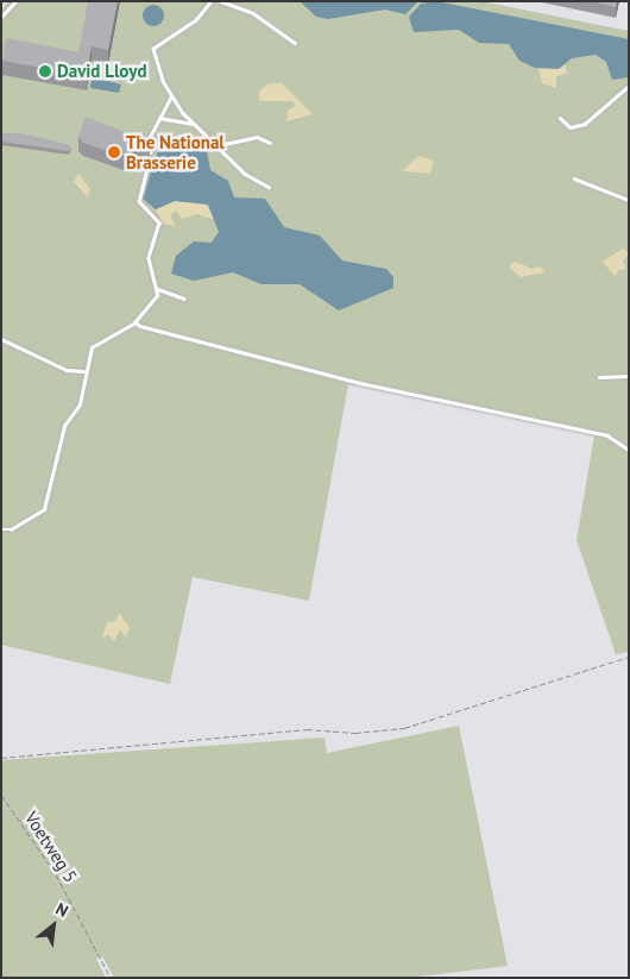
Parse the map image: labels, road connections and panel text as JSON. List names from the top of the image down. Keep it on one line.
{"streets":{"path":["Voetweg 5"]},"places":["David Lloyd","The National Brasserie"],"north":"top right"}
